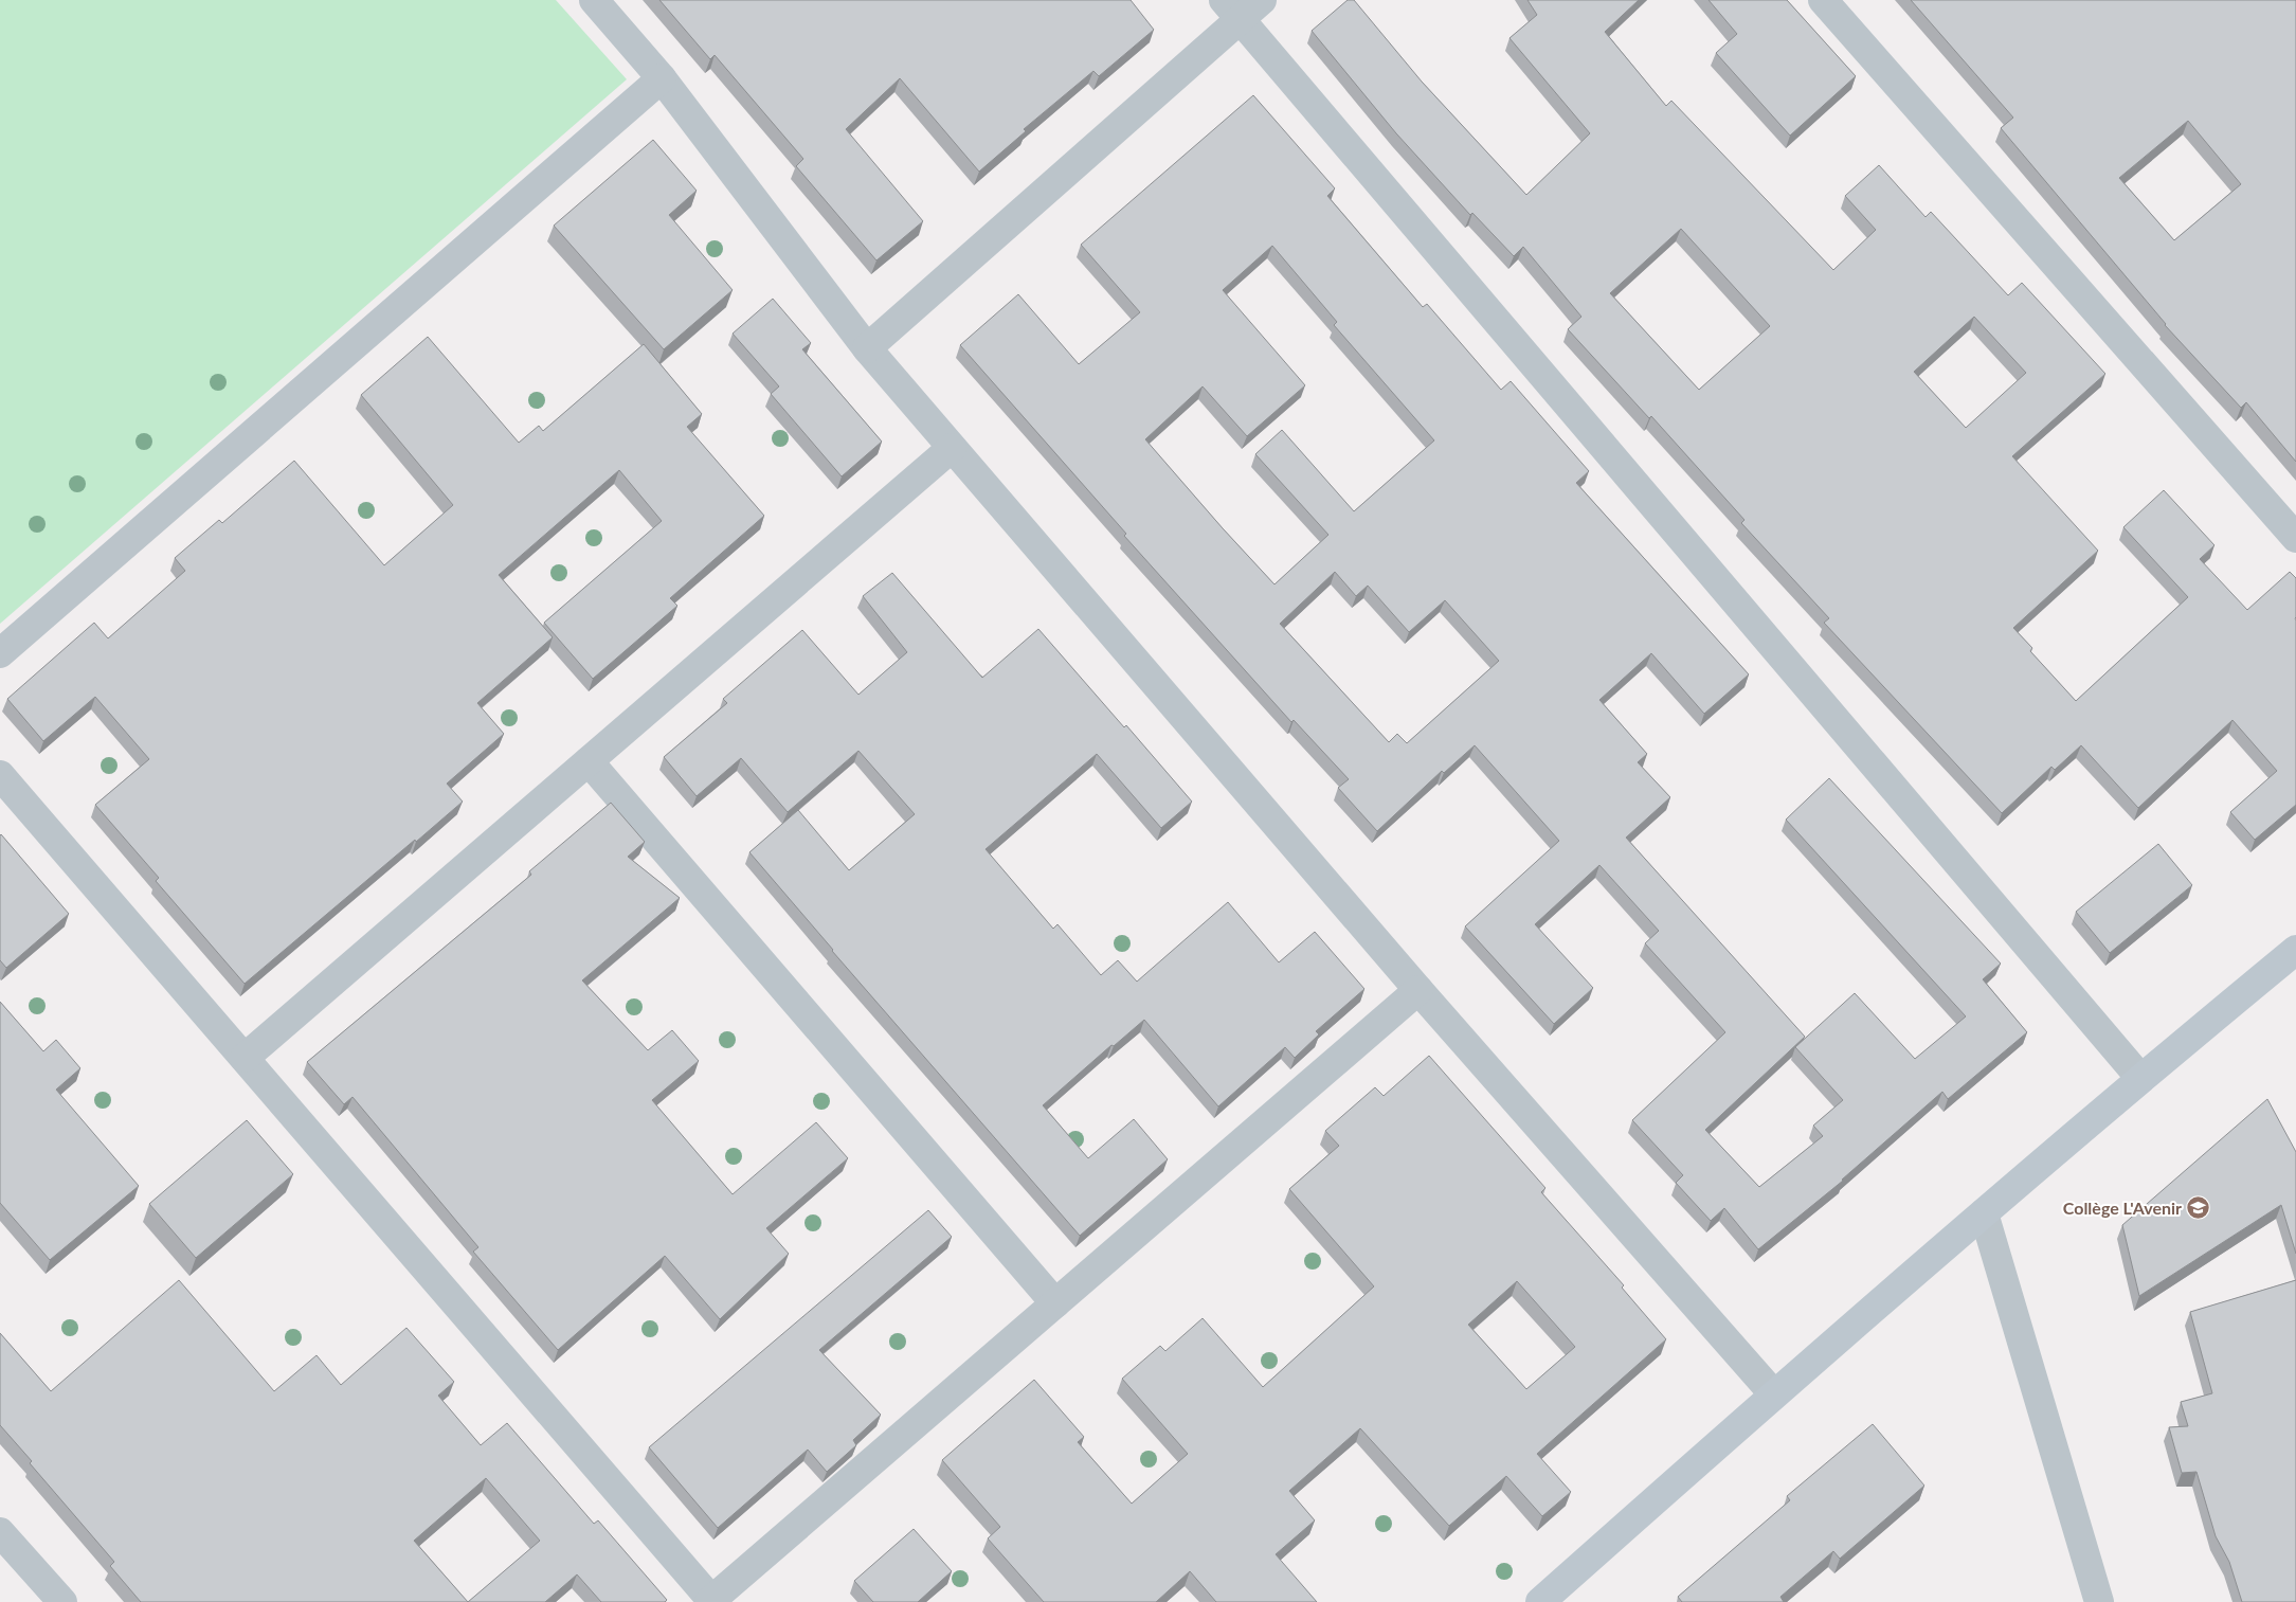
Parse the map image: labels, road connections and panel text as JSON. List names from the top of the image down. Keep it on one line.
{"places":{"school or university":["Collège L'Avenir"]}}
